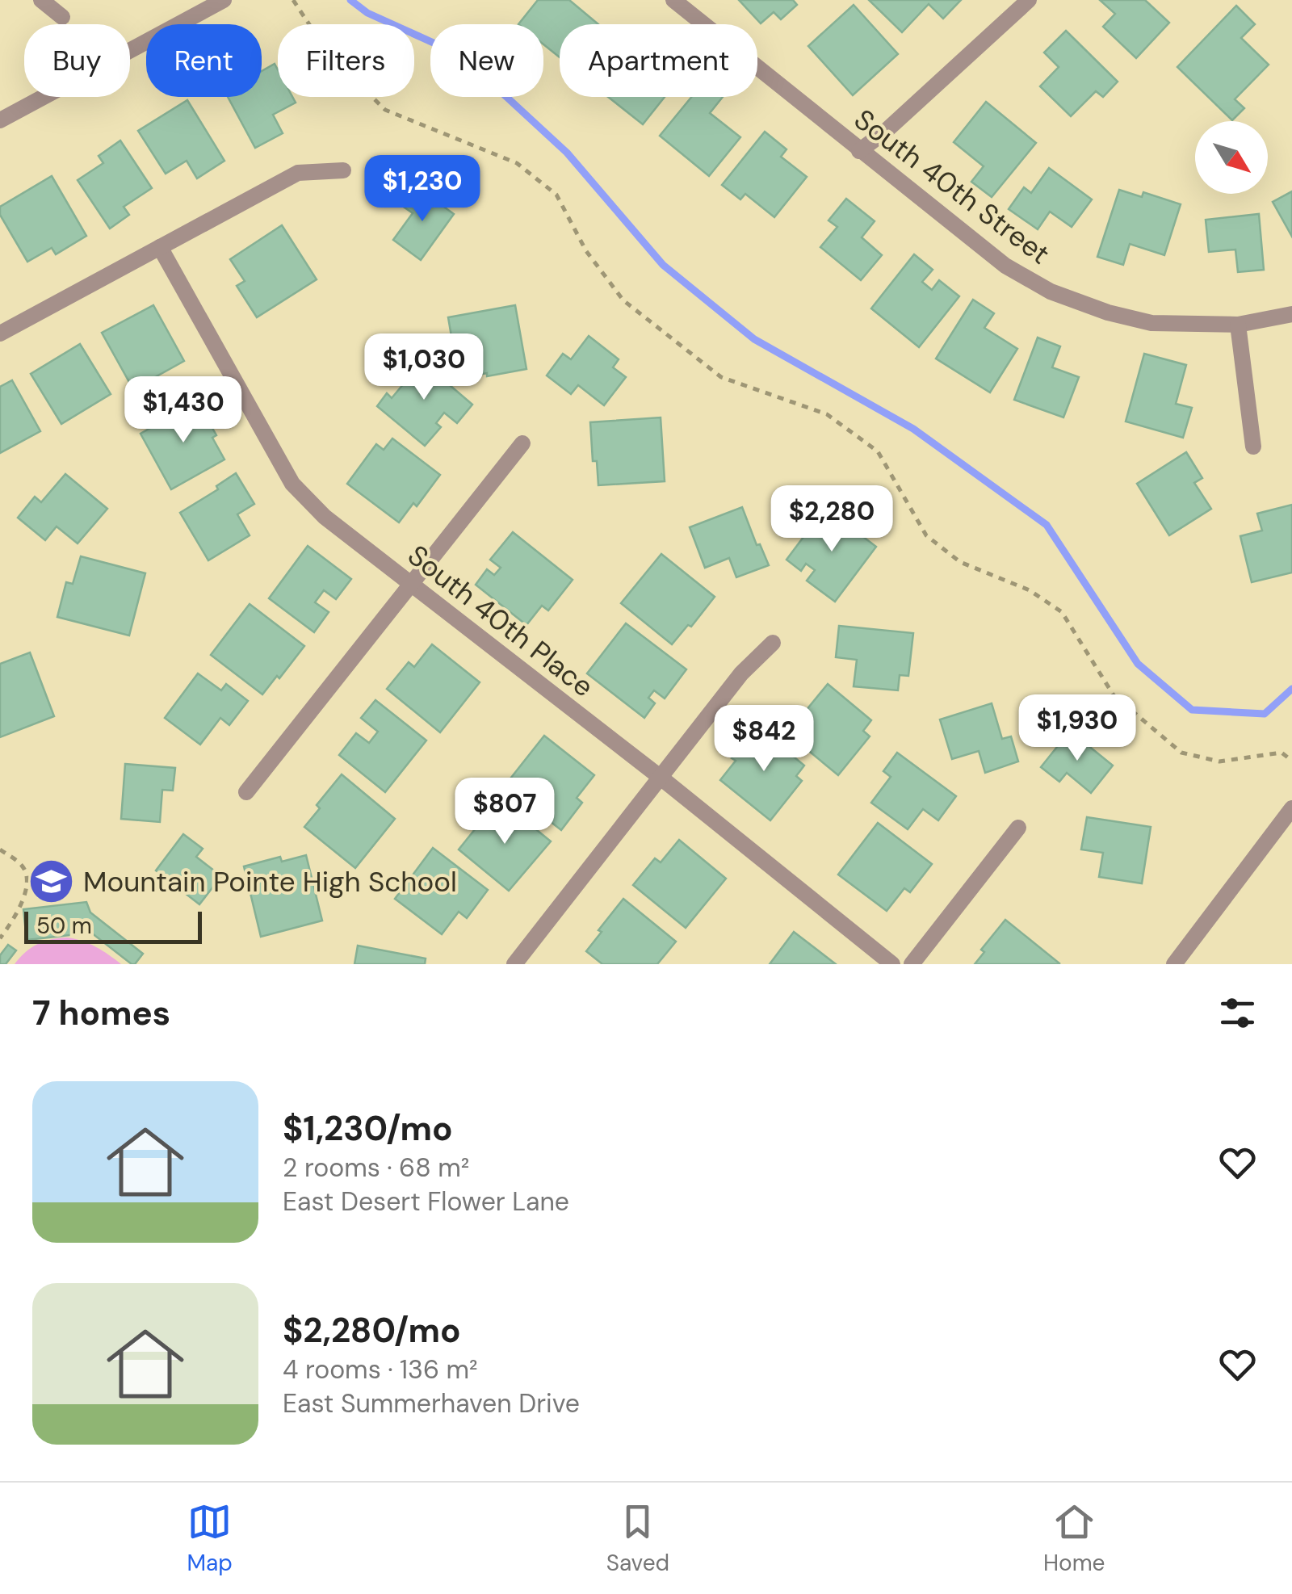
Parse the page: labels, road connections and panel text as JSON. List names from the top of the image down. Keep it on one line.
{"streets":{"street":["South 40th Street","South 40th Place"]},"places":{"school or university":["Mountain Pointe High School"]},"scale_bar":"50 m","north":"bottom right","page":{"chip":["Buy","Rent","Filters","New","Apartment"],"price":["$1,230","$1,030","$1,430","$2,280","$1,930","$842","$807"],"scale":"50 m","heading":"7 homes","list":[{"name":"$1,230/mo","note":"2 rooms · 68 m² · East Desert Flower Lane"},{"name":"$2,280/mo","note":"4 rooms · 136 m² · East Summerhaven Drive"}],"tabs":["Map","Saved","Home"]}}
